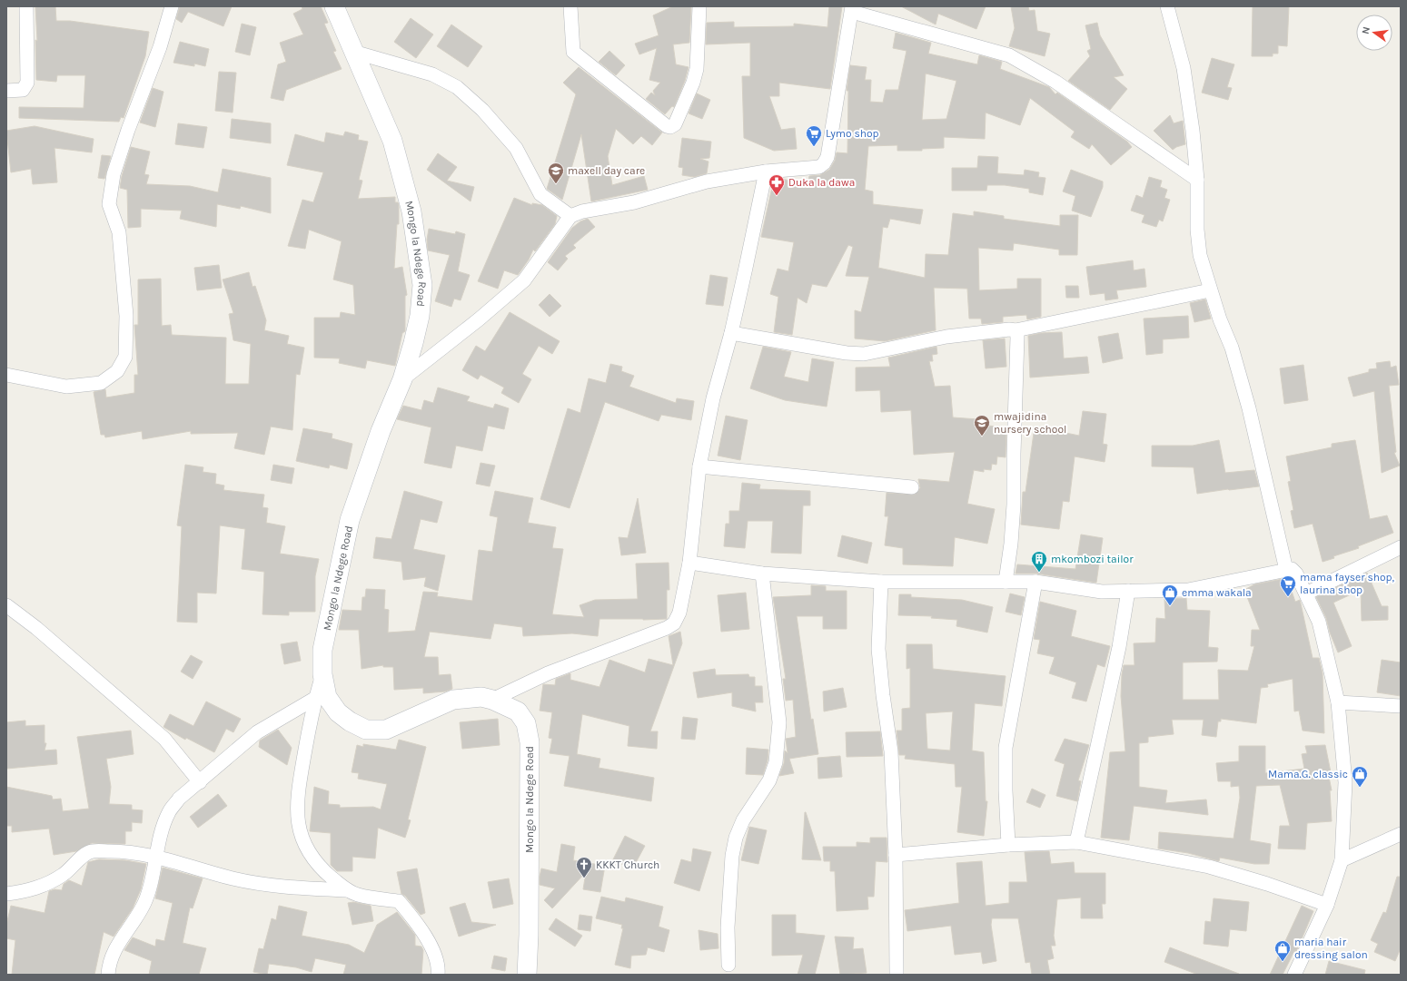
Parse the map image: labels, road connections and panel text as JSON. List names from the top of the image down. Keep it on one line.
{"streets":{"street":["Mongo la Ndege Road"]},"places":{"supermarket":["Lymo shop","mama fayser shop, laurina shop"],"school or university":["maxell day care","mwajidina nursery school"],"pharmacy":["Duka la dawa"],"building":["mkombozi tailor"],"shop":["emma wakala","Mama.G. classic","maria hair dressing salon"],"church":["KKKT Church"]},"north":"left"}
